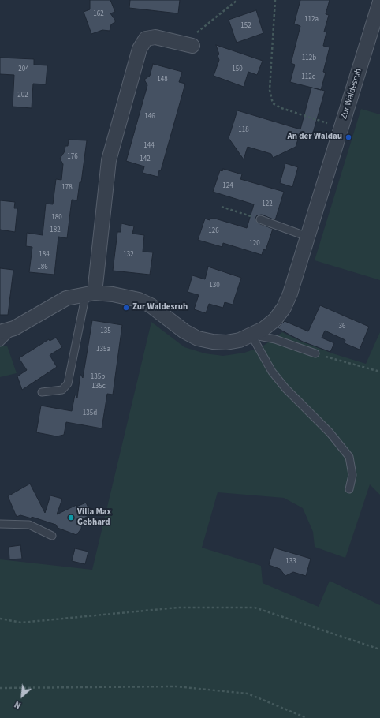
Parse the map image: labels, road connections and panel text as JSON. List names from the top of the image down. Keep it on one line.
{"streets":{"street":["Zur Waldesruh"]},"places":["An der Waldau","Zur Waldesruh","Villa Max Gebhard"],"house_numbers":["162","112a","152","112b","204","150","112c","148","202","146","118","144","176","142","124","178","122","180","182","126","120","184","132","186","130","36","135","135a","135b","135c","135d","133"],"north":"bottom left"}
